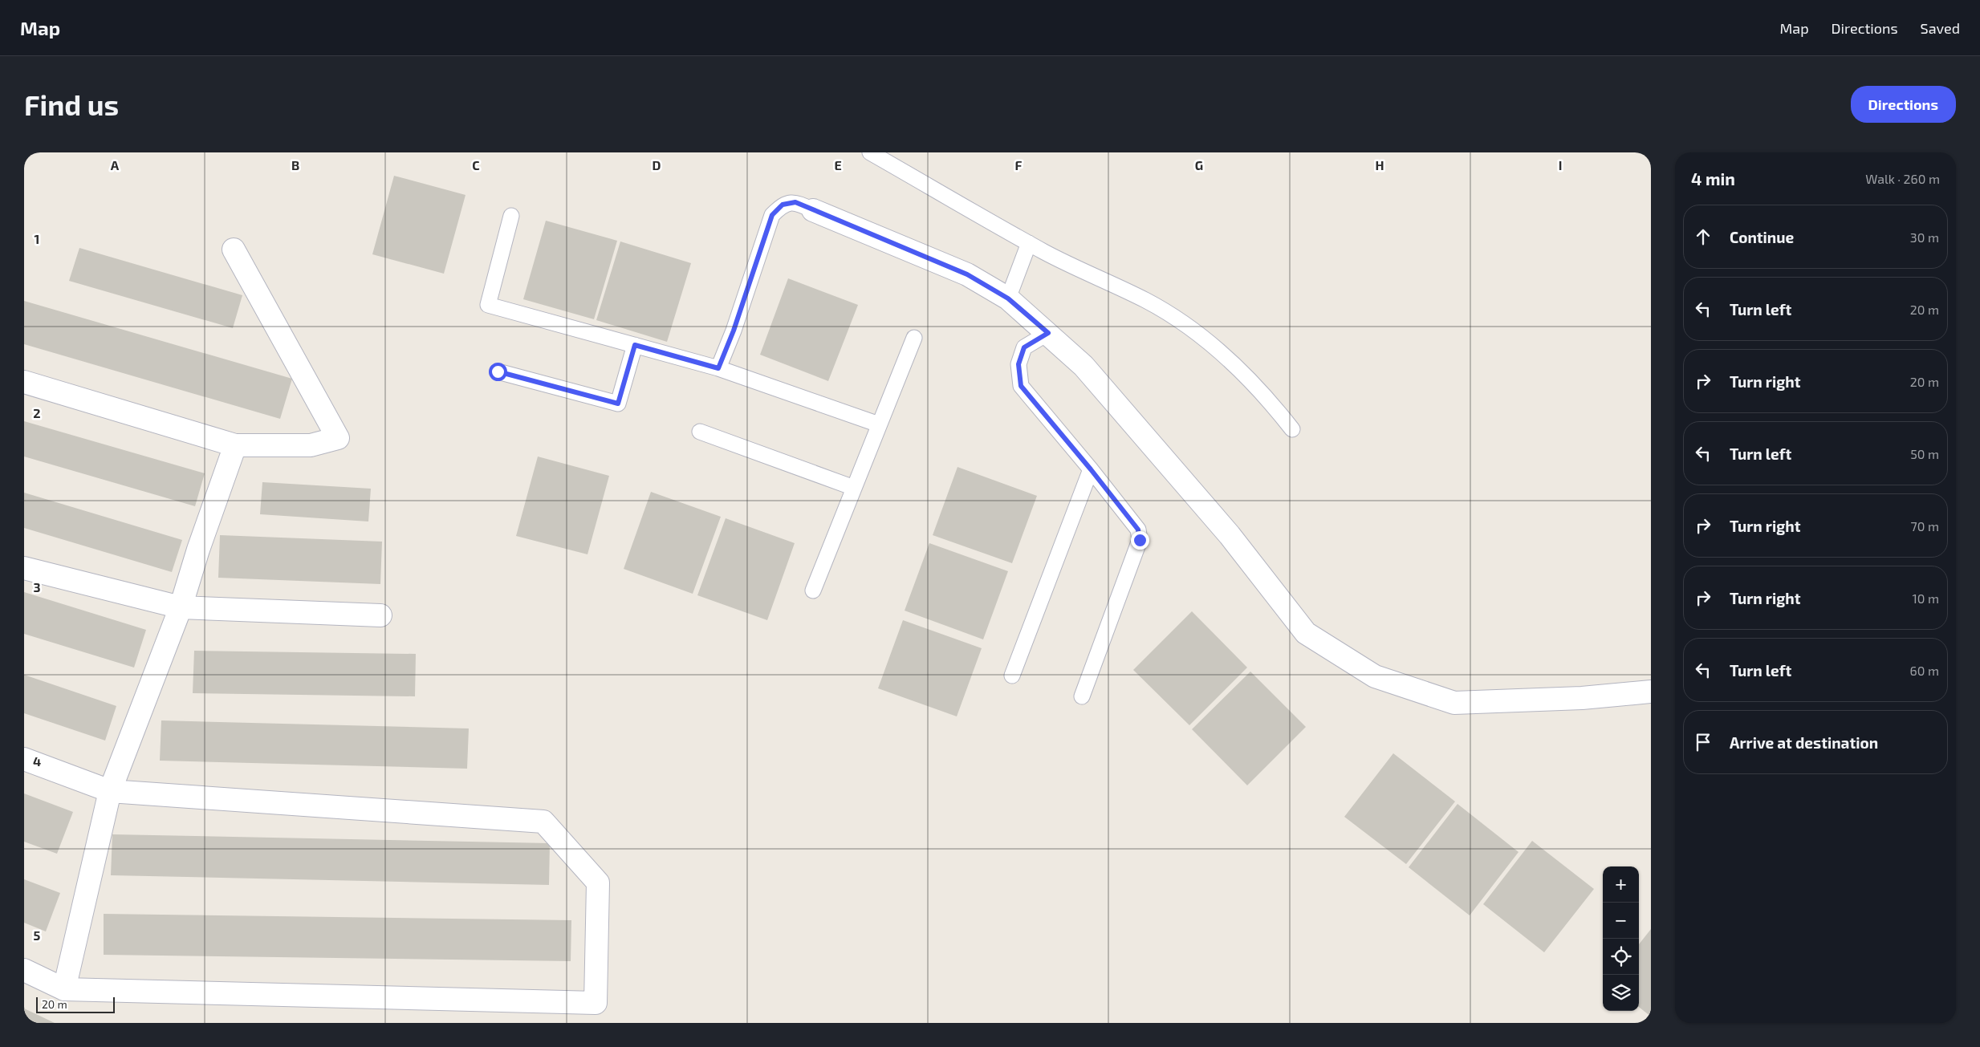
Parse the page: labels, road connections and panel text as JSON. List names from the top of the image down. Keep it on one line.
{"scale_bar":"20 m","page":{"header":"Map","nav":["Map","Directions","Saved"],"buttons":"Directions","title":"Find us","heading":["4 min","Walk · 260 m"],"list":[["Continue","30 m"],["Turn left","20 m"],["Turn right","20 m"],["Turn left","50 m"],["Turn right","70 m"],["Turn right","10 m"],["Turn left","60 m"],"Arrive at destination"],"map_buttons":["+","−"],"scale":"20 m"},"grid":{"columns":["A","B","C","D","E","F","G","H","I"],"rows":["1","2","3","4","5"]}}
